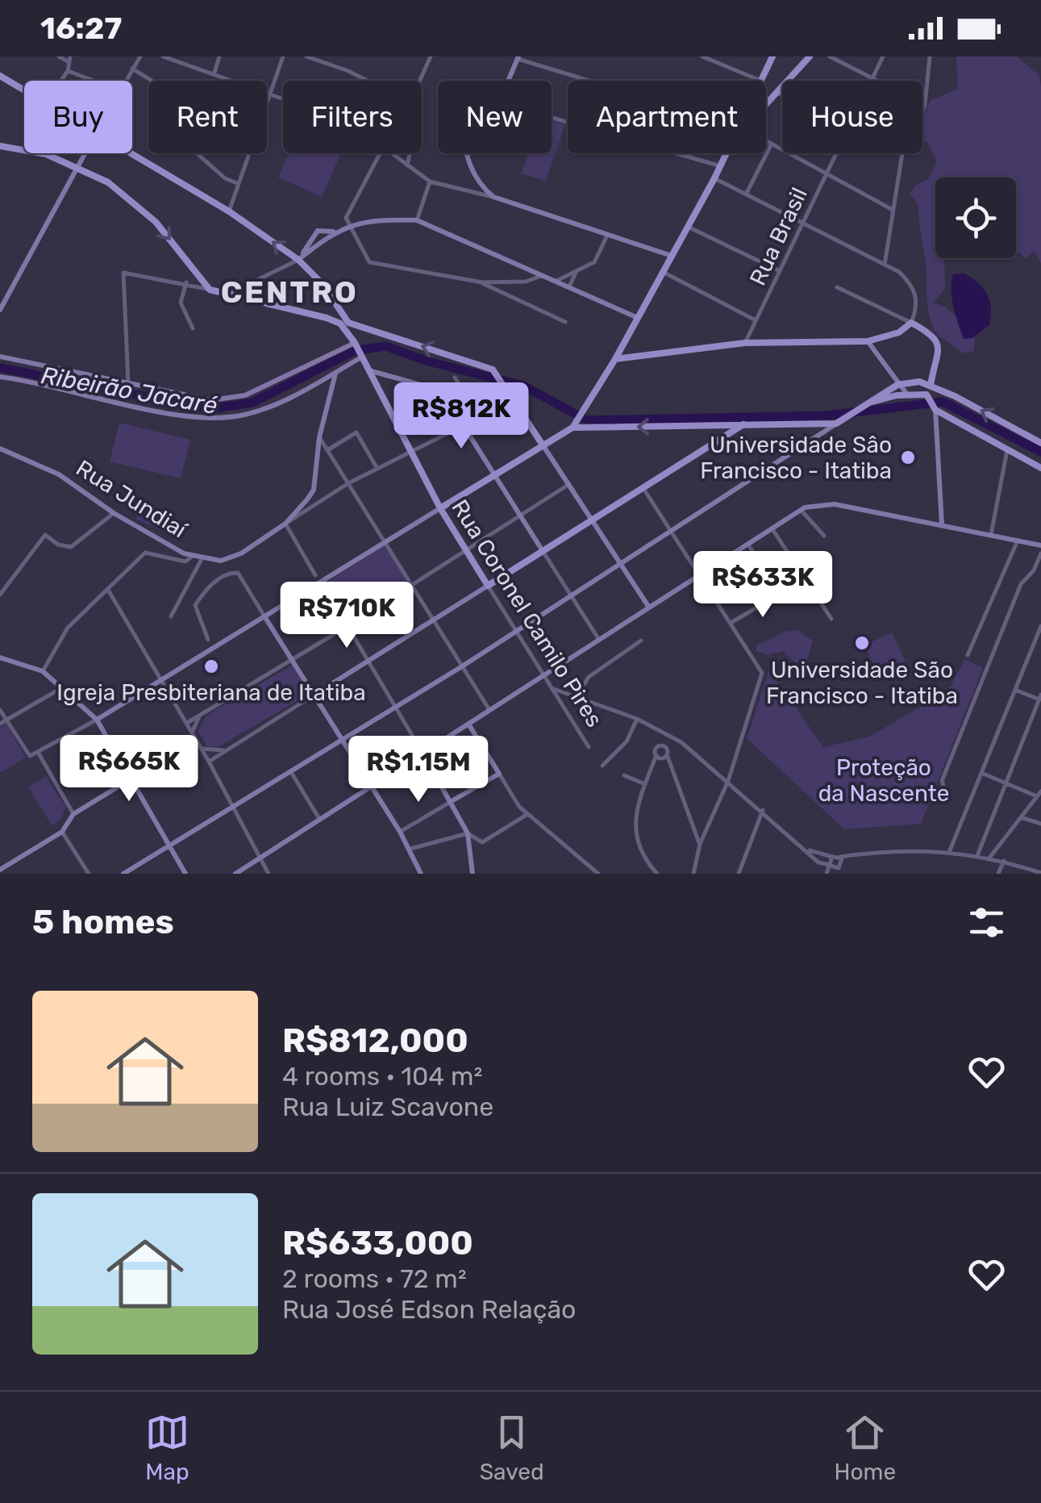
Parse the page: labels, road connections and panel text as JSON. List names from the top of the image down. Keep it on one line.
{"streets":{"main road":["Rua Jundiaí","Rua Coronel Camilo Pires"],"street":["Rua Brasil"]},"districts":["CENTRO"],"water":["Ribeirão Jacaré"],"parks":["Proteção da Nascente"],"places":["Universidade Sâo Francisco - Itatiba","Universidade São Francisco - Itatiba","Igreja Presbiteriana de Itatiba"],"page":{"status":"16:27","chip":["Buy","Rent","Filters","New","Apartment","House"],"price":["R$812K","R$633K","R$710K","R$665K","R$1.15M"],"heading":"5 homes","list":[{"name":"R$812,000","note":"4 rooms · 104 m² · Rua Luiz Scavone"},{"name":"R$633,000","note":"2 rooms · 72 m² · Rua José Edson Relação"}],"tabs":["Map","Saved","Home"]}}
